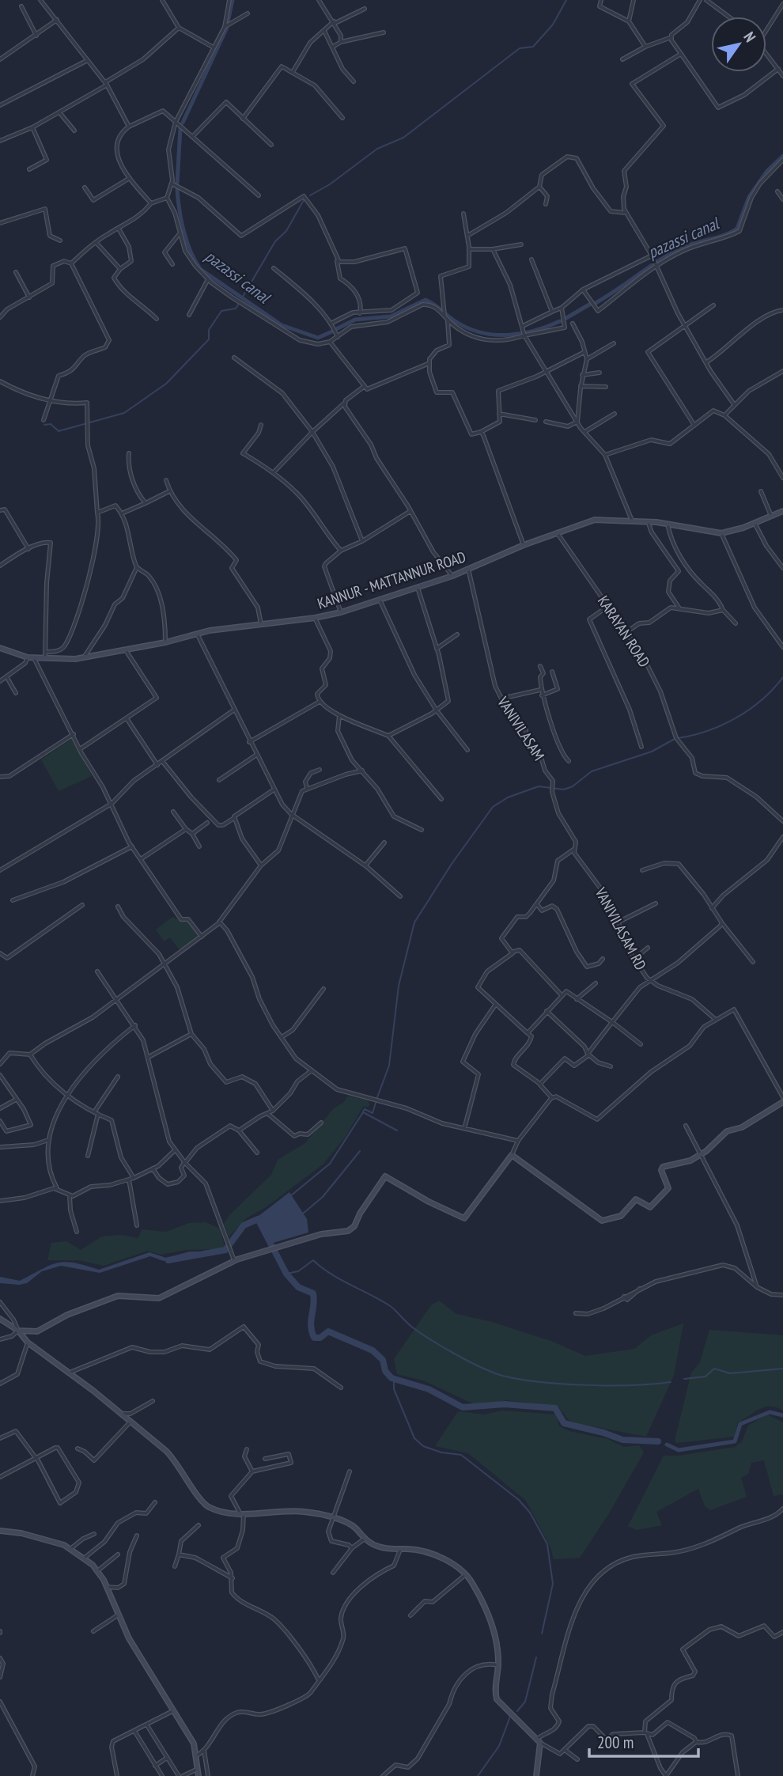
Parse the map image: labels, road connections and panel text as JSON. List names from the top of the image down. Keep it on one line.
{"streets":{"main road":["KANNUR - MATTANNUR ROAD"],"street":["KARAYAN ROAD","VANIVILASAM","VANIVILASAM RD"]},"crossings":[["KANNUR - MATTANNUR ROAD","KARAYAN ROAD"],["KANNUR - MATTANNUR ROAD","VANIVILASAM"],["VANIVILASAM","VANIVILASAM RD"]],"water":["pazassi canal"],"scale_bar":"200 m","north":"top right"}
